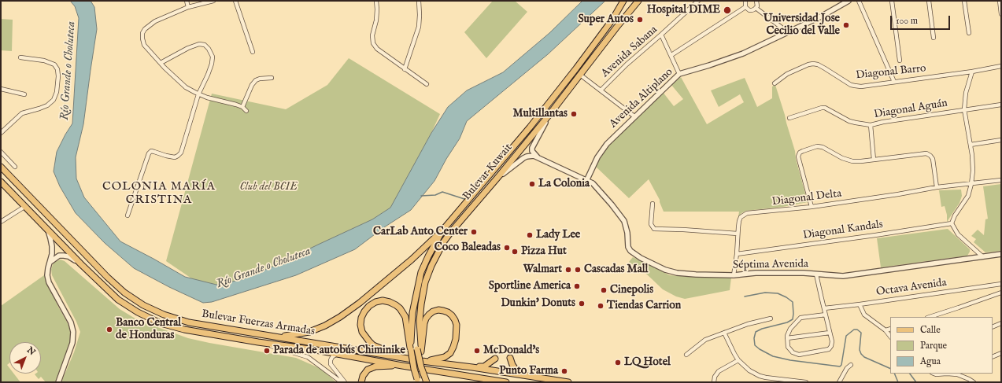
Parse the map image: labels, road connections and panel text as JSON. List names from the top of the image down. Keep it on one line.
{"streets":{"main road":["Bulevar Kuwait","Bulevar Fuerzas Armadas"],"street":["Avenida Sabana","Diagonal Barro","Avenida Altiplano","Diagonal Aguán","Diagonal Delta","Diagonal Kandals","Séptima Avenida","Octava Avenida"]},"crossings":[["Avenida Altiplano","Séptima Avenida"],["Diagonal Delta","Diagonal Kandals"],["Diagonal Delta","Séptima Avenida"]],"districts":["COLONIA MARÍA CRISTINA"],"water":["Río Grande o Choluteca"],"parks":["Club del BCIE"],"places":["Hospital DIME","Super Autos","Universidad Jose Cecilio del Valle","Multillantas","La Colonia","CarLab Auto Center","Lady Lee","Coco Baleadas","Pizza Hut","Walmart","Cascadas Mall","Sportline America","Cinepolis","Dunkin' Donuts","Tiendas Carrion","Banco Central de Honduras","Parada de autobús Chiminike","McDonald's","LQ Hotel","Punto Farma"],"legend":["Calle","Parque","Agua"],"scale_bar":"100 m","north":"top right"}
